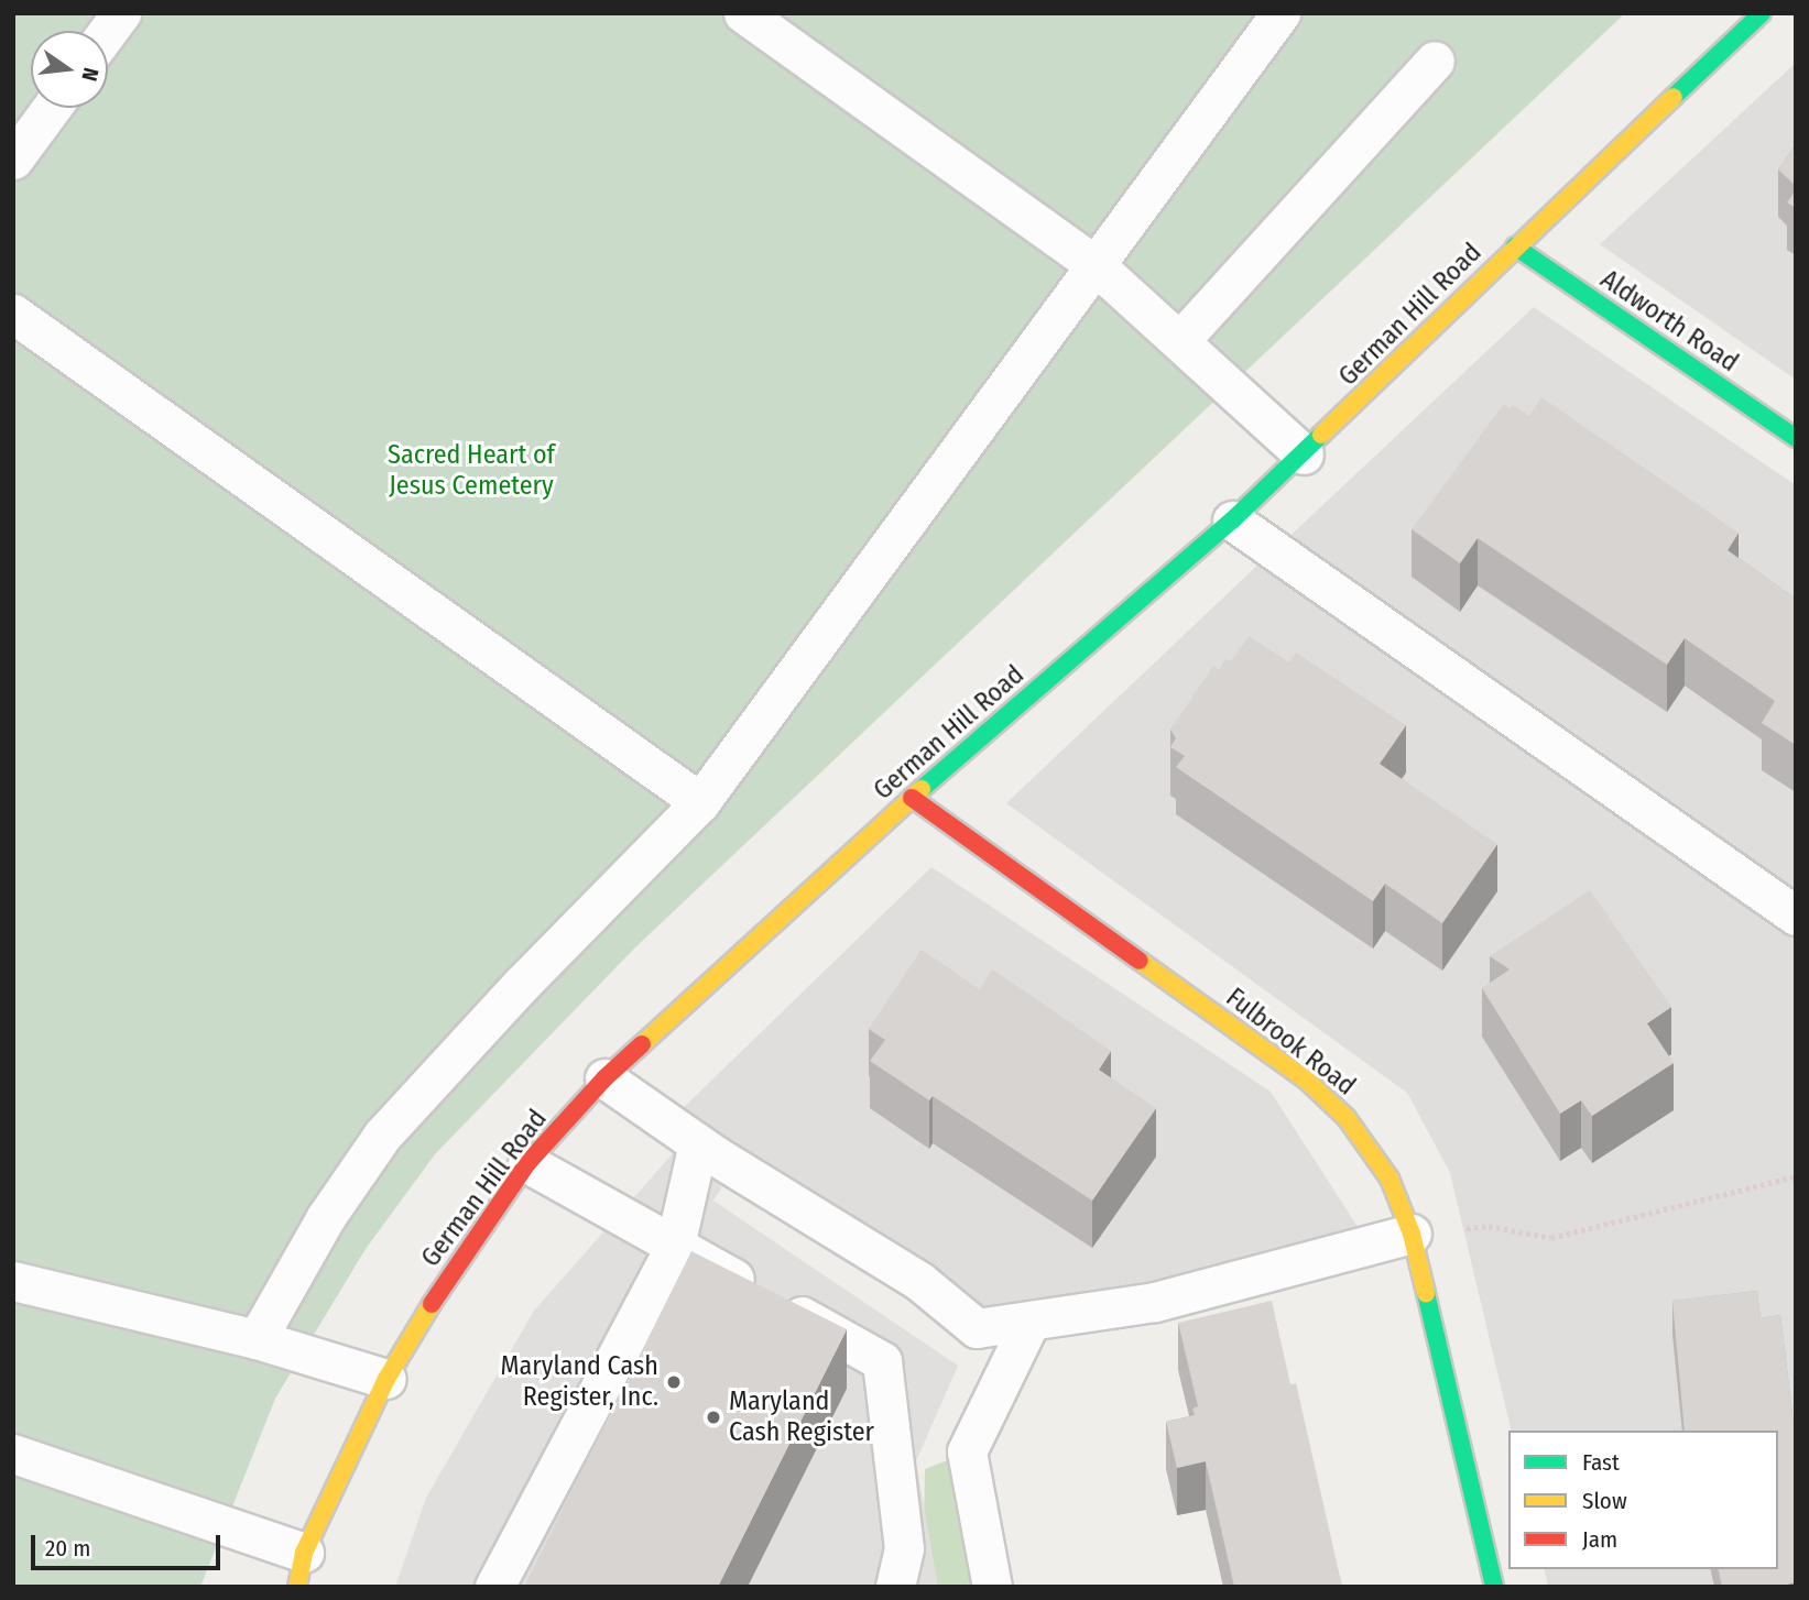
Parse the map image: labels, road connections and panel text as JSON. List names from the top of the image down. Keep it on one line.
{"streets":{"street":["German Hill Road","Aldworth Road","Fulbrook Road"]},"crossings":[["German Hill Road","Aldworth Road"],["German Hill Road","Fulbrook Road"]],"parks":["Sacred Heart of Jesus Cemetery"],"places":["Maryland Cash Register, Inc.","Maryland Cash Register"],"legend":["Fast","Slow","Jam"],"scale_bar":"20 m","north":"right"}
